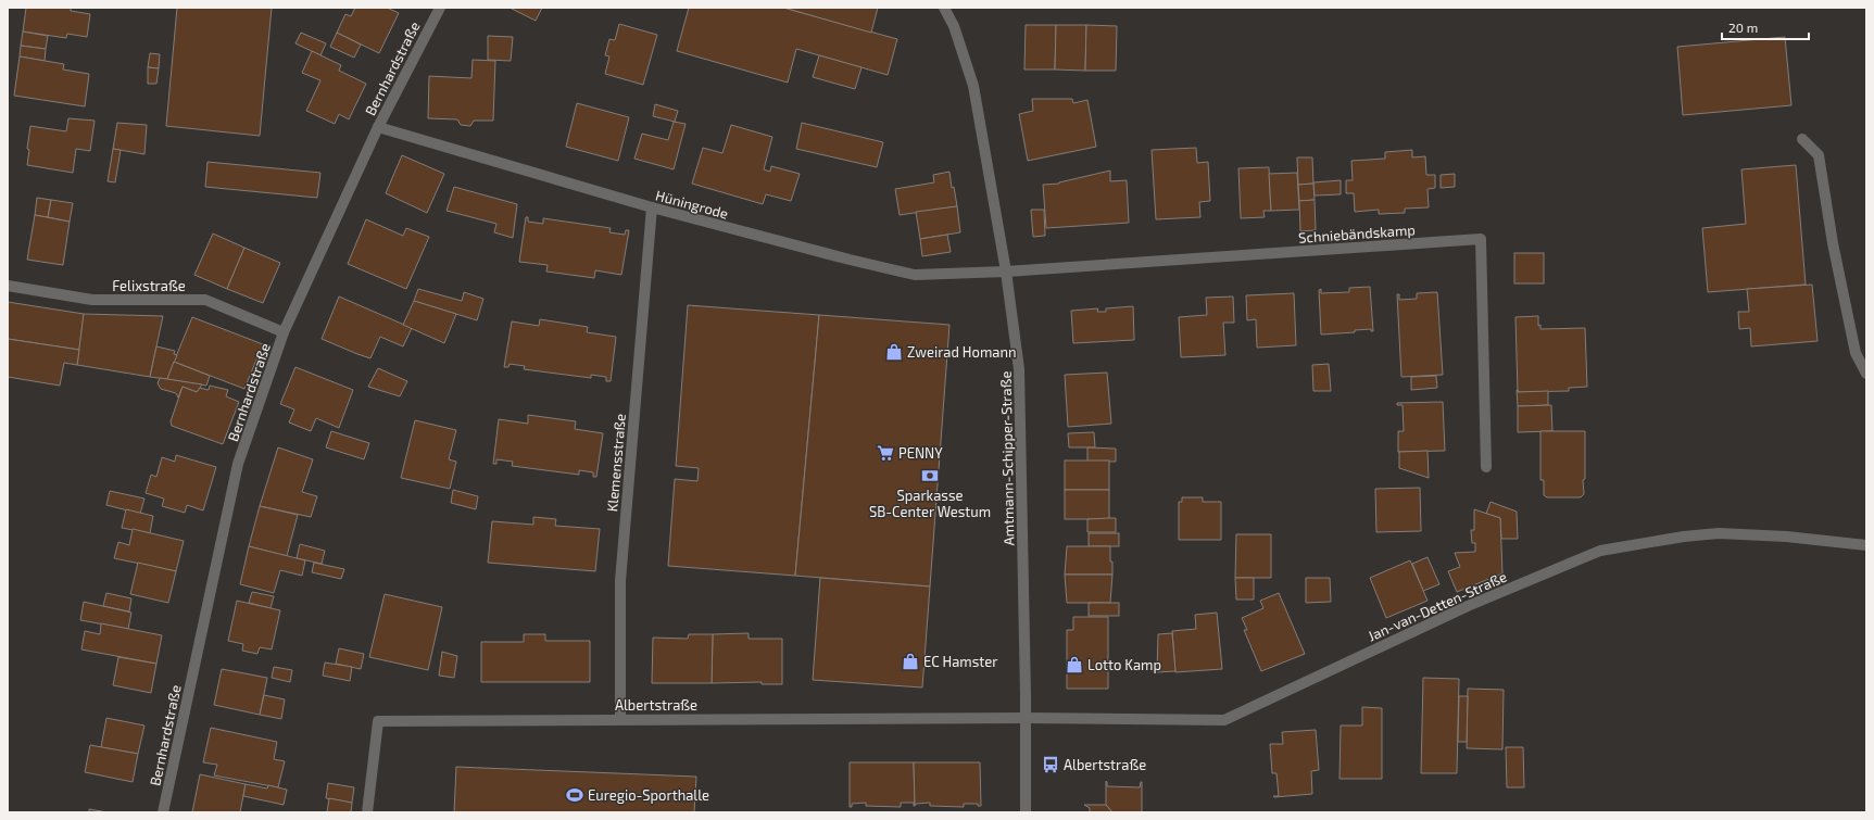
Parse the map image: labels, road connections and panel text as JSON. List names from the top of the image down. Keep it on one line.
{"streets":{"street":["Bernhardstraße","Hüningrode","Schniebändskamp","Felixstraße","Amtmann-Schipper-Straße","Klemensstraße","Jan-van-Detten-Straße","Albertstraße"]},"crossings":[["Bernhardstraße","Hüningrode"],["Bernhardstraße","Felixstraße"],["Hüningrode","Schniebändskamp"],["Hüningrode","Amtmann-Schipper-Straße"],["Hüningrode","Klemensstraße"],["Schniebändskamp","Amtmann-Schipper-Straße"],["Amtmann-Schipper-Straße","Jan-van-Detten-Straße"],["Amtmann-Schipper-Straße","Albertstraße"],["Klemensstraße","Albertstraße"],["Jan-van-Detten-Straße","Albertstraße"]],"places":{"shop":["Zweirad Homann","EC Hamster","Lotto Kamp"],"supermarket":["PENNY"],"bank":["Sparkasse SB-Center Westum"],"bus stop":["Albertstraße"],"sports":["Euregio-Sporthalle"]},"scale_bar":"20 m"}
